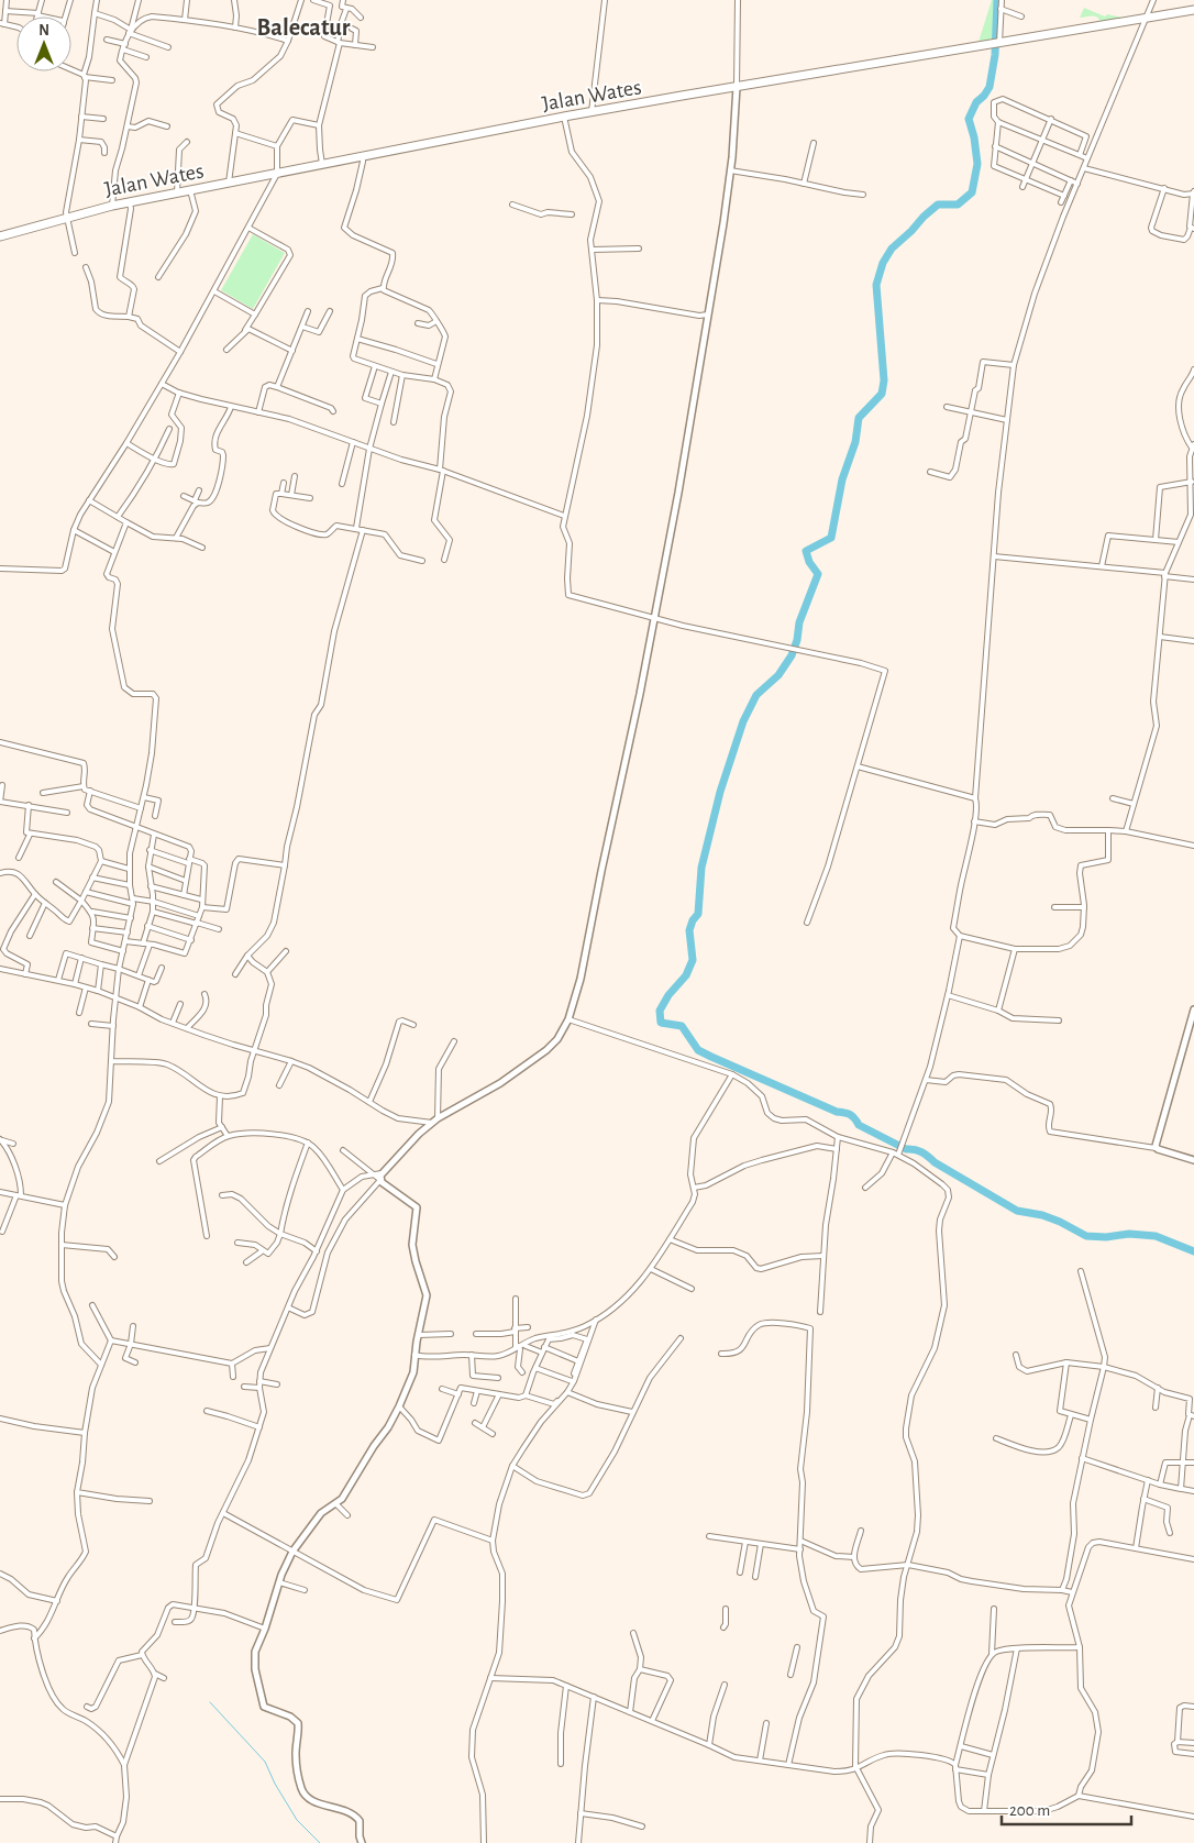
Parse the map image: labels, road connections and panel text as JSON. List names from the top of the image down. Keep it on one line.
{"streets":{"highway":["Jalan Wates"]},"districts":["Balecatur"],"scale_bar":"200 m","north":"top"}
